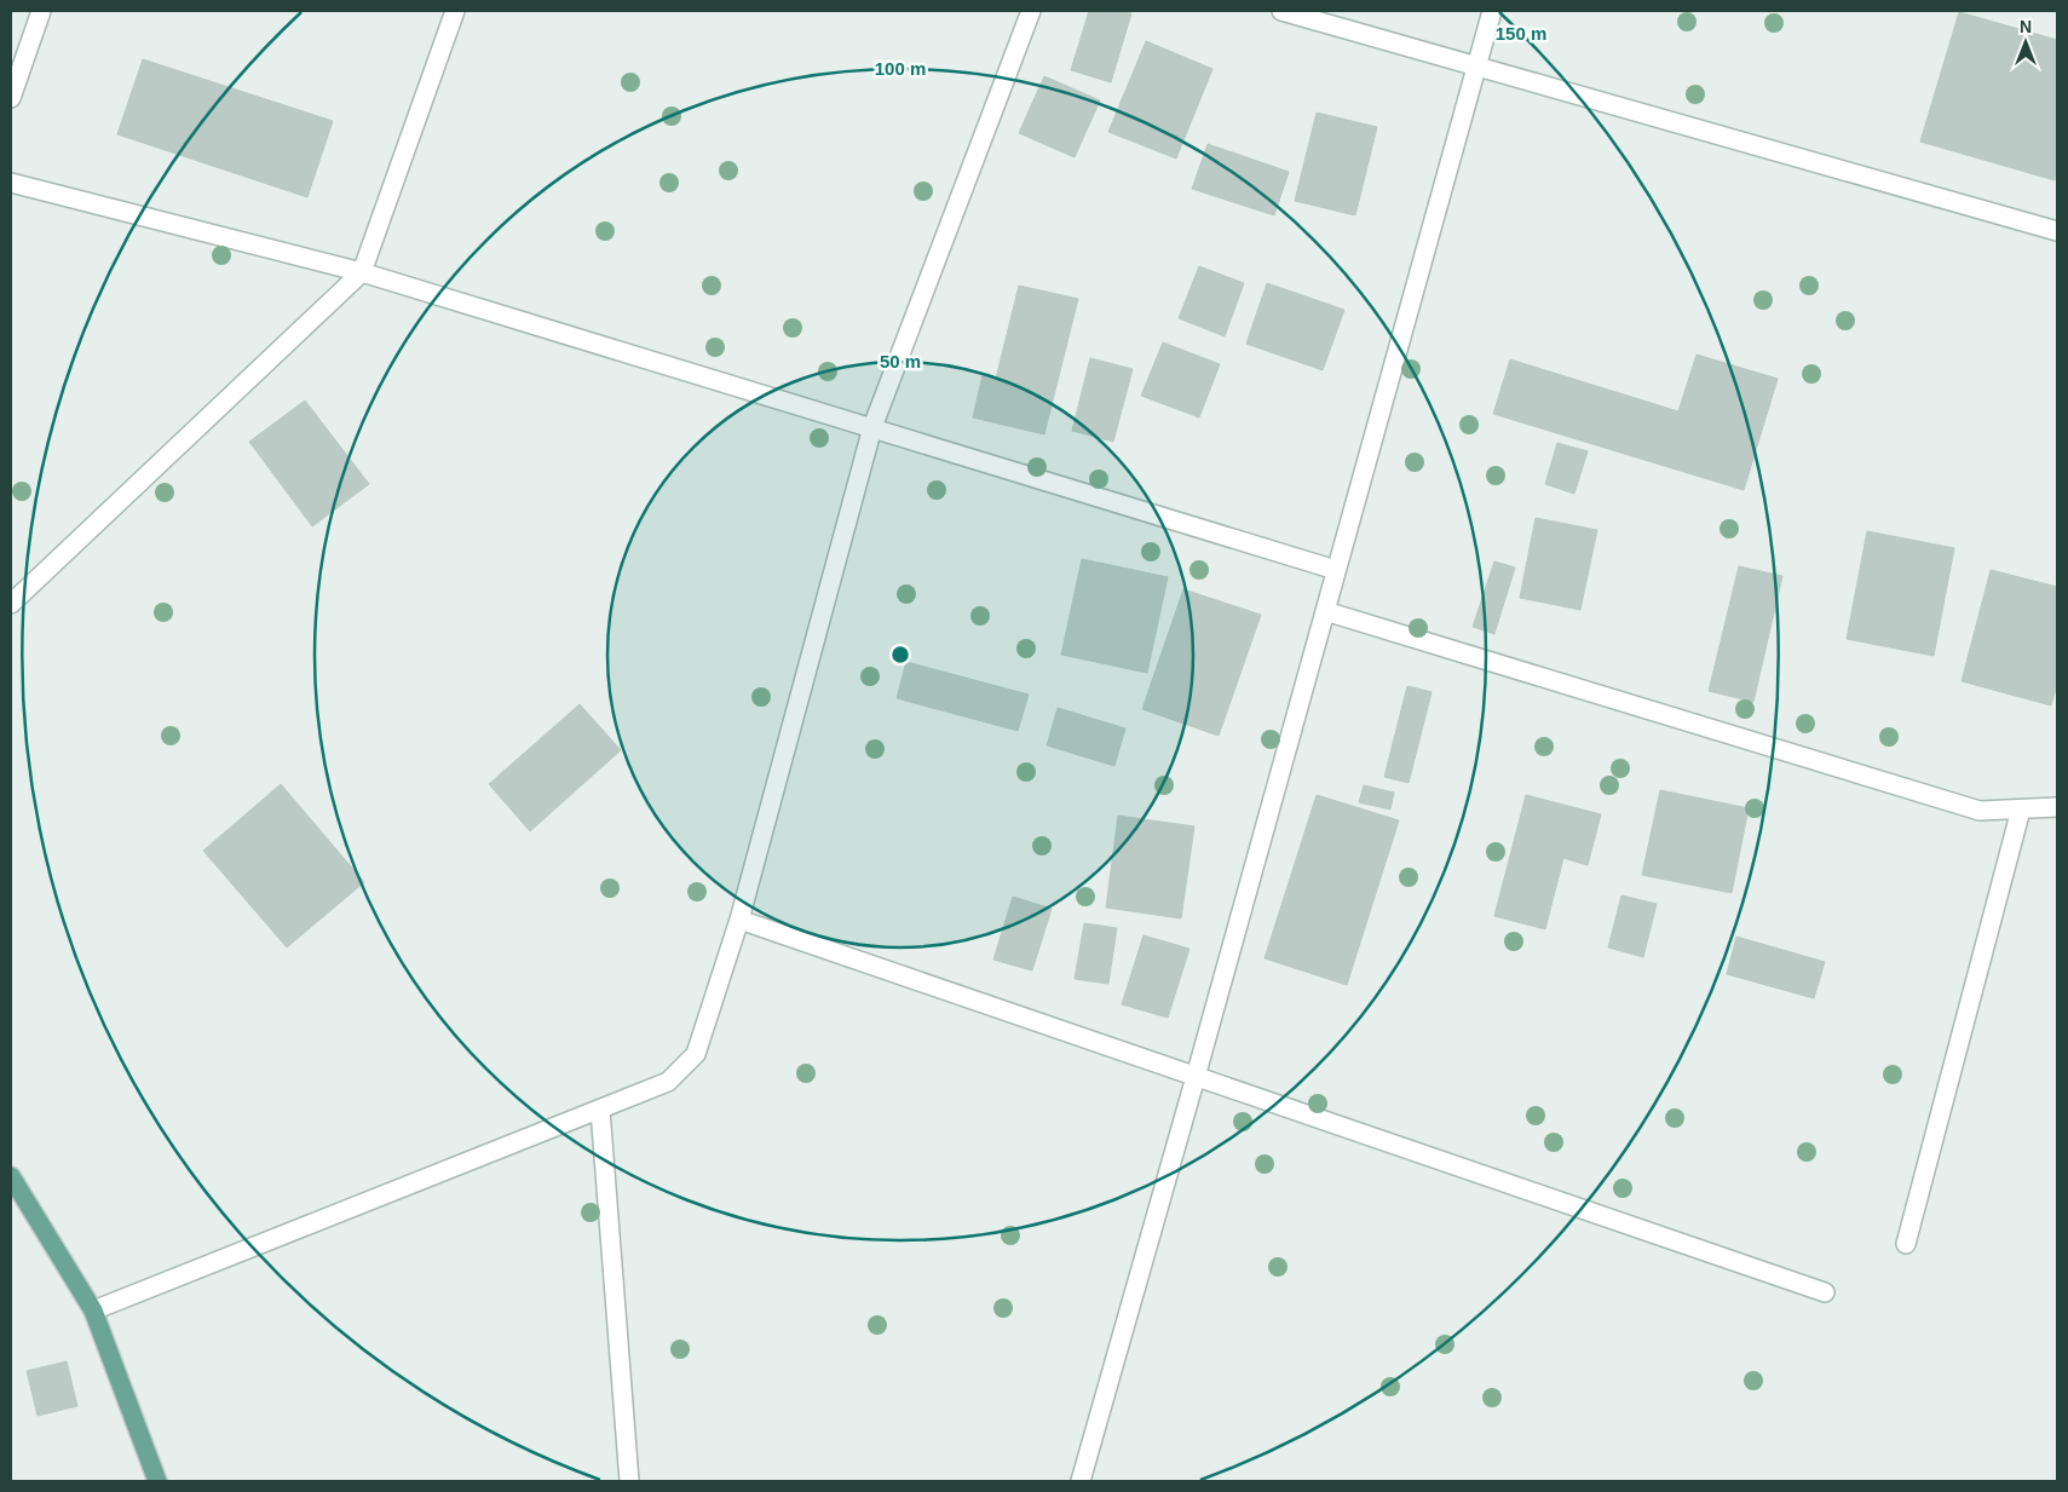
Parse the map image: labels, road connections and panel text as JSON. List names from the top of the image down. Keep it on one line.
{"north":"top","rings":["150 m","100 m","50 m"]}
